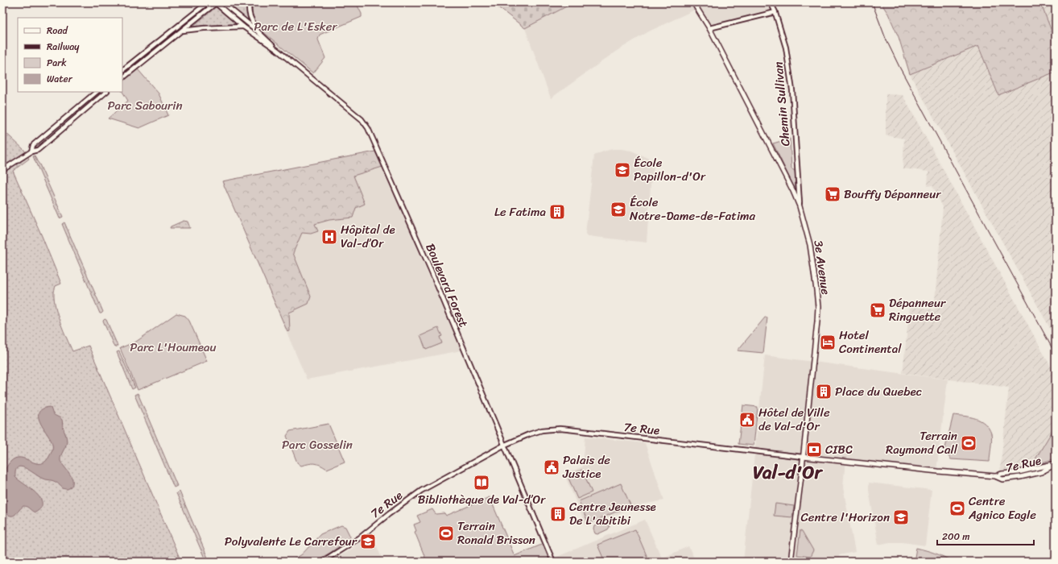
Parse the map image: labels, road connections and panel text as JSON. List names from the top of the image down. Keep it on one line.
{"streets":{"main road":["3e Avenue","7e Rue"],"street":["Chemin Sullivan","Boulevard Forest"]},"crossings":[["Chemin Sullivan","3e Avenue"],["3e Avenue","7e Rue"],["Boulevard Forest","7e Rue"]],"districts":["Val-d'Or"],"parks":["Parc de L'Esker","Parc Sabourin","Parc L'Houmeau","Parc Gosselin"],"places":{"school or university":["École Papillon-d'Or","École Notre-Dame-de-Fatima","Centre l'Horizon","Polyvalente Le Carrefour"],"supermarket":["Bouffy Dépanneur","Dépanneur Ringuette"],"building":["Le Fatima","Place du Quebec","Centre Jeunesse De L'abitibi"],"hospital":["Hôpital de Val-d’Or"],"hotel":["Hotel Continental"],"public building":["Hôtel de Ville de Val-d'Or","Palais de Justice"],"sports":["Terrain Raymond Call","Centre Agnico Eagle","Terrain Ronald Brisson"],"bank":["CIBC"],"library":["Bibliothèque de Val-d’Or"]},"legend":["Road","Railway","Park","Water"],"scale_bar":"200 m"}
